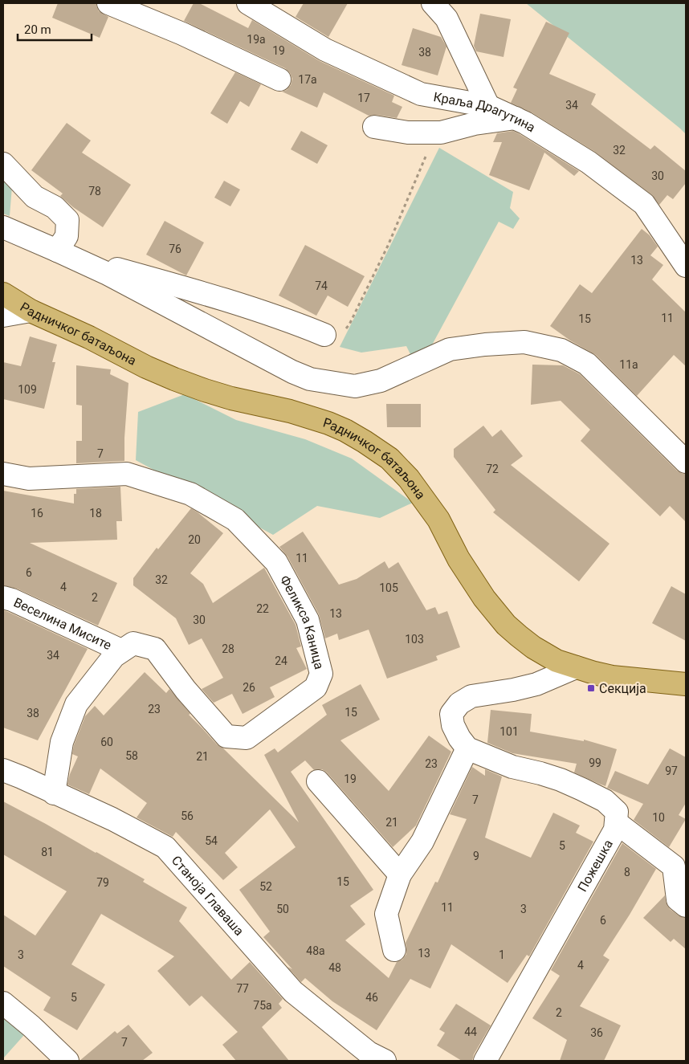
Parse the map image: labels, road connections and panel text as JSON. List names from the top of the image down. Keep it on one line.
{"streets":{"main road":["Радничког батаљона"],"street":["Краља Драгутина","Феликса Каница","Веселина Мисите","Пожешка","Станоја Главаша"]},"crossings":[["Феликса Каница","Веселина Мисите"],["Феликса Каница","Станоја Главаша"]],"places":{"transit":["Секција"]},"house_numbers":["19a","19","38","17a","17","34","32","30","78","76","13","74","11","15","11a","109","7","72","16","18","20","11","6","32","4","105","2","22","13","30","103","28","34","24","26","23","15","38","101","60","58","21","99","23","97","19","7","56","10","21","54","5","81","9","8","15","79","52","11","50","3","6","48a","13","3","1","4","48","77","5","46","75a","2","44","36","7"],"scale_bar":"20 m"}
